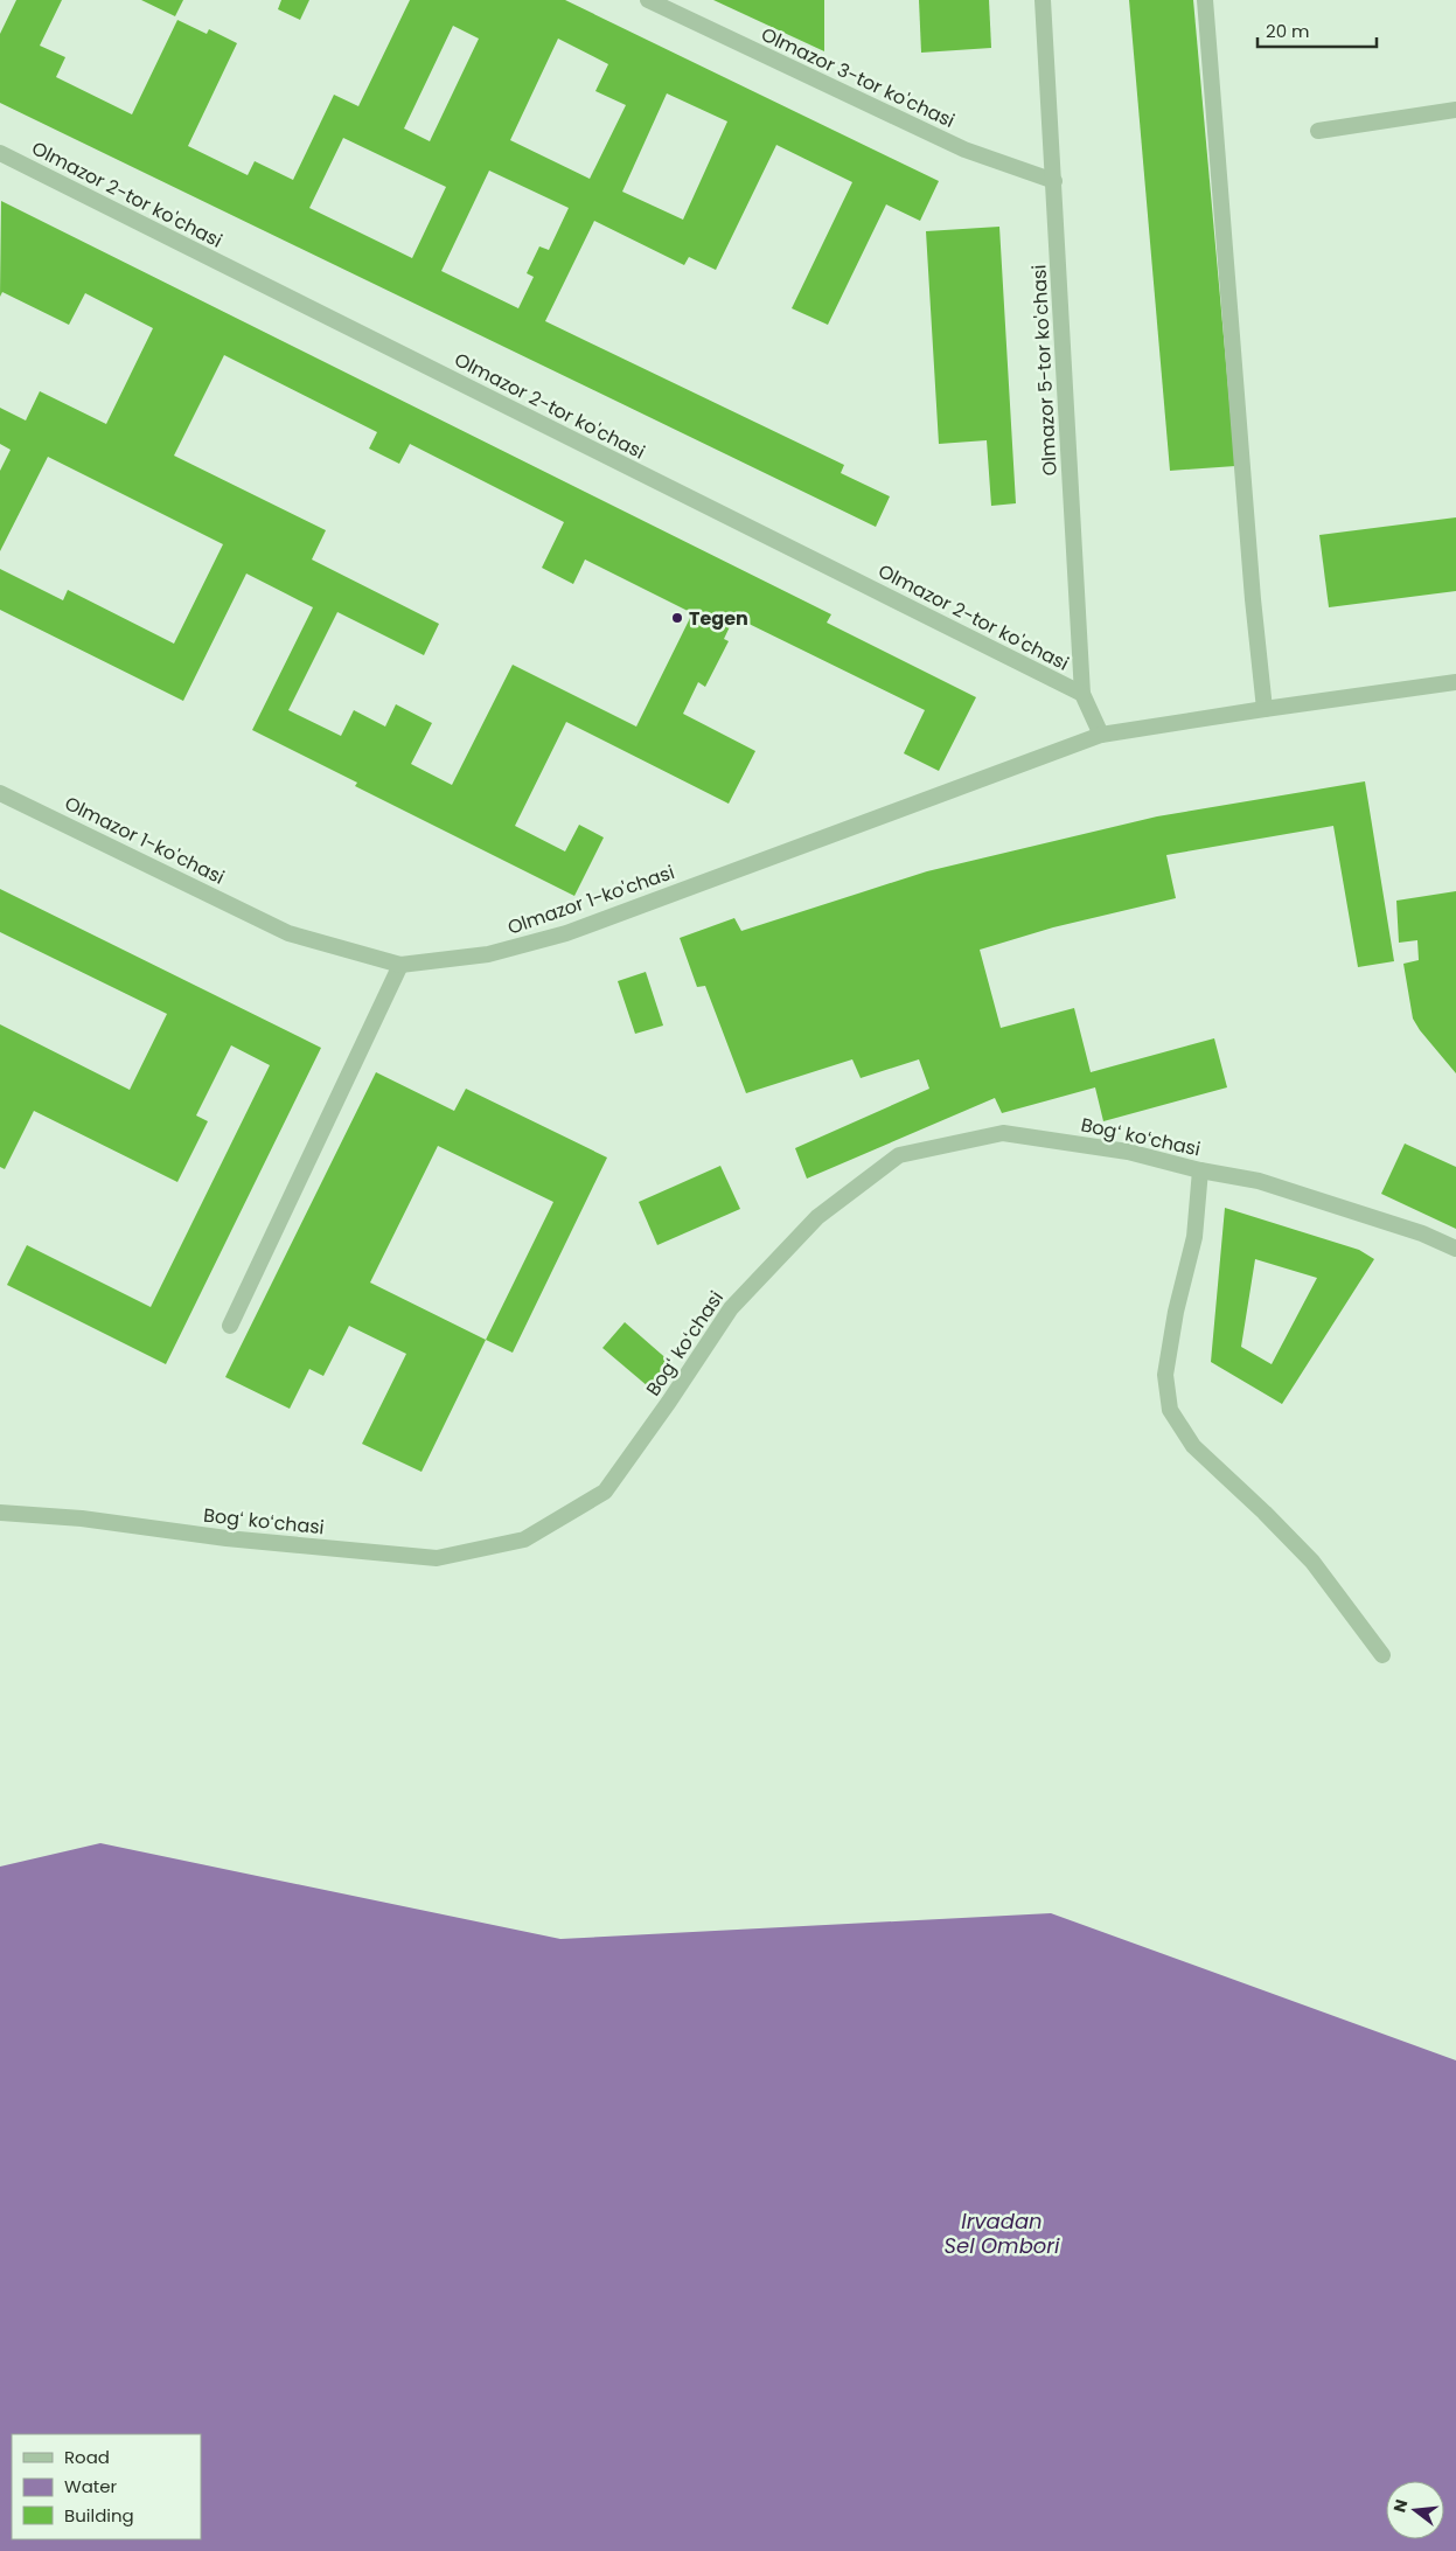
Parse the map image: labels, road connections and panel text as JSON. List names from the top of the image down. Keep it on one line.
{"streets":{"street":["Olmazor 3-tor ko'chasi","Olmazor 2-tor ko'chasi","Olmazor 5-tor ko'chasi","Olmazor 1-ko'chasi","Bogʻ koʻchasi"]},"crossings":[["Olmazor 3-tor ko'chasi","Olmazor 5-tor ko'chasi"],["Olmazor 2-tor ko'chasi","Olmazor 5-tor ko'chasi"],["Olmazor 5-tor ko'chasi","Olmazor 1-ko'chasi"]],"water":["Irvadan Sel Ombori"],"places":["Tegen"],"legend":["Road","Water","Building"],"scale_bar":"20 m","north":"left"}
